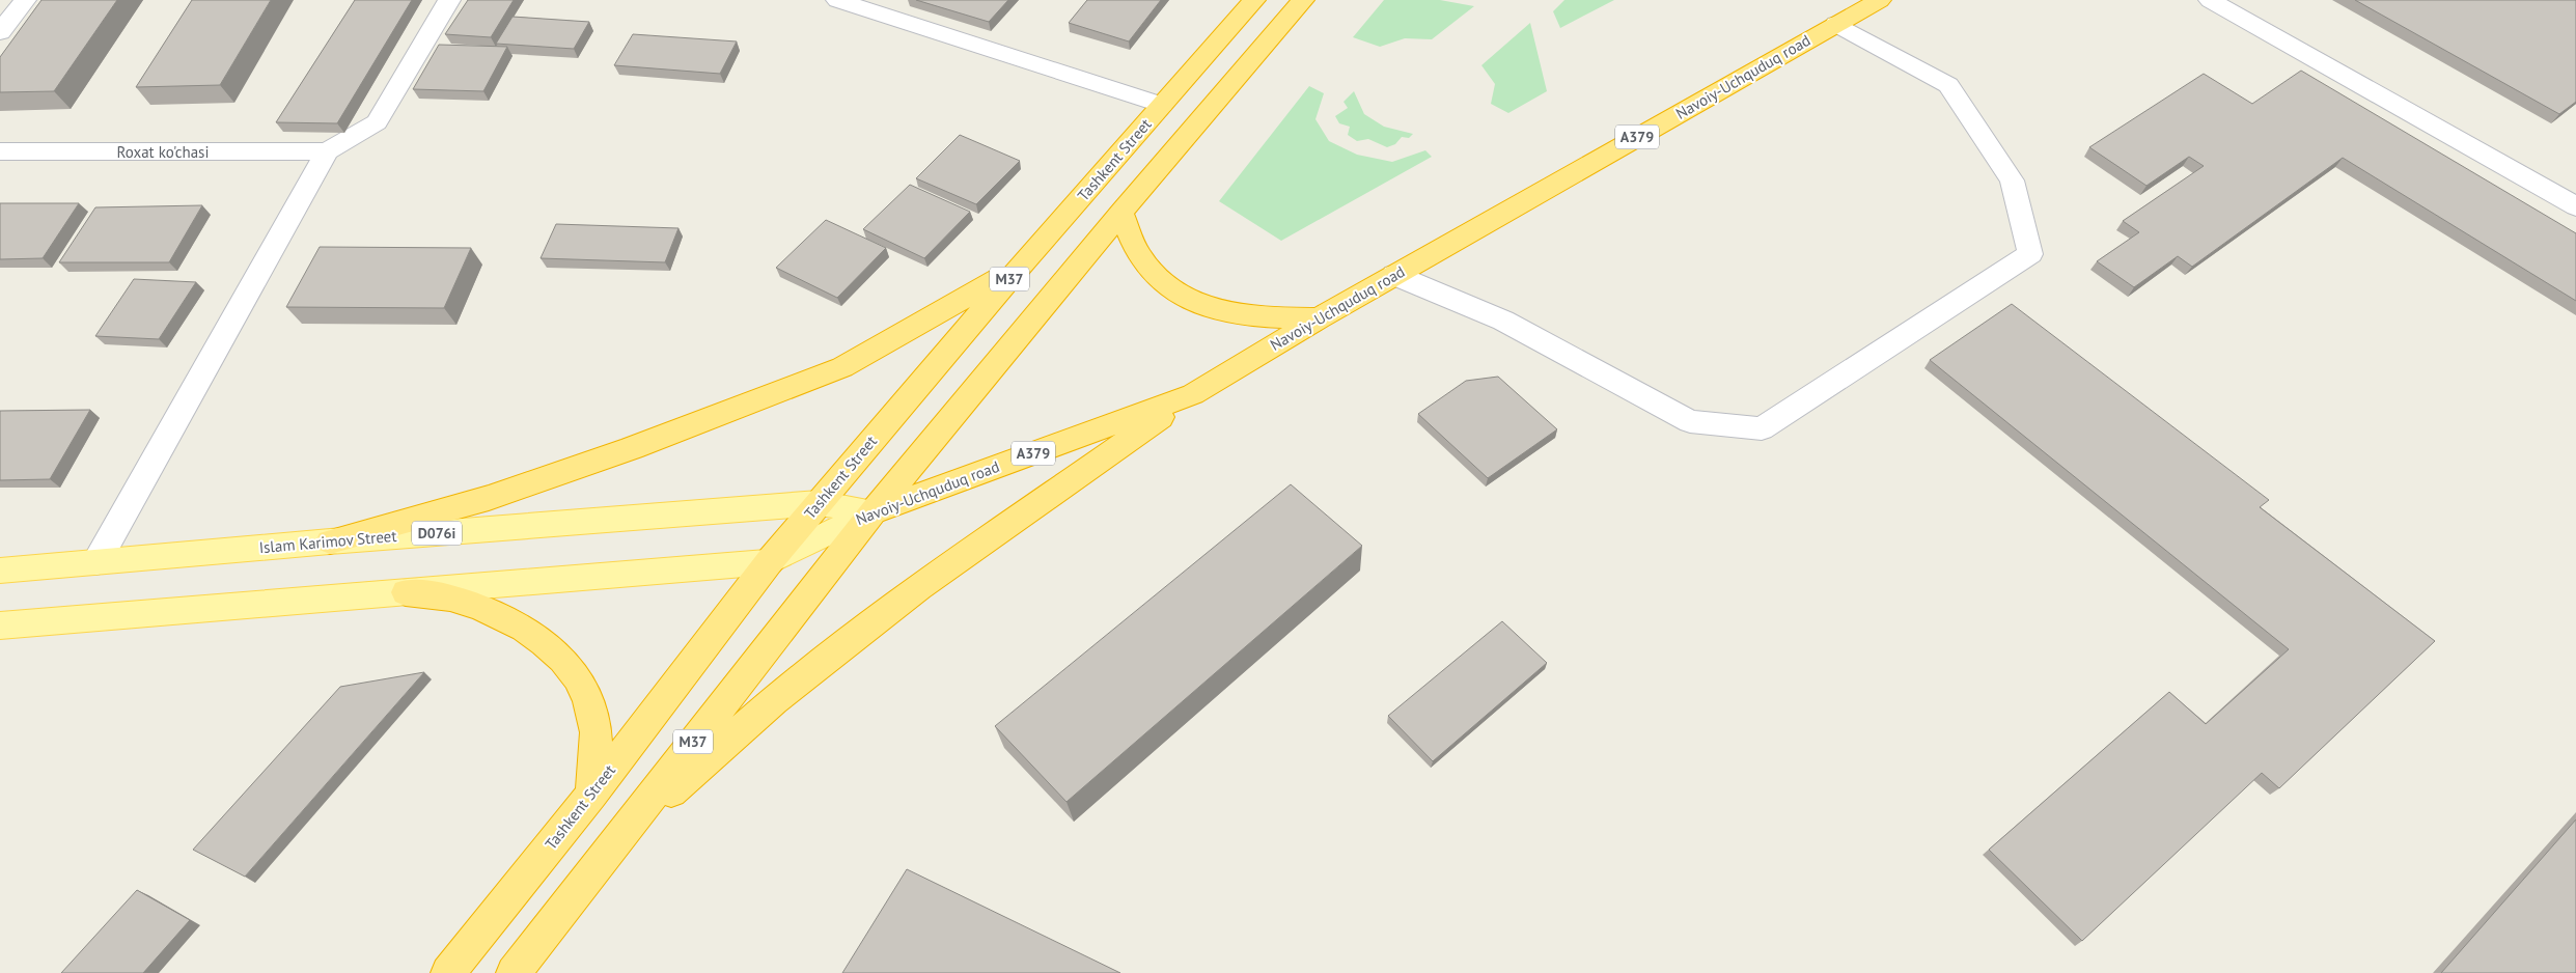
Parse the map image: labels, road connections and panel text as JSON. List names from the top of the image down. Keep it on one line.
{"streets":{"highway":["Navoiy-Uchquduq road","A379","Tashkent Street","M37"],"main road":["D076i","Islam Karimov Street"],"street":["Roxat ko'chasi"]},"crossings":[["Navoiy-Uchquduq road","Tashkent Street"],["Navoiy-Uchquduq road","M37"],["Navoiy-Uchquduq road","Islam Karimov Street"],["Tashkent Street","Islam Karimov Street"],["M37","Islam Karimov Street"]]}
